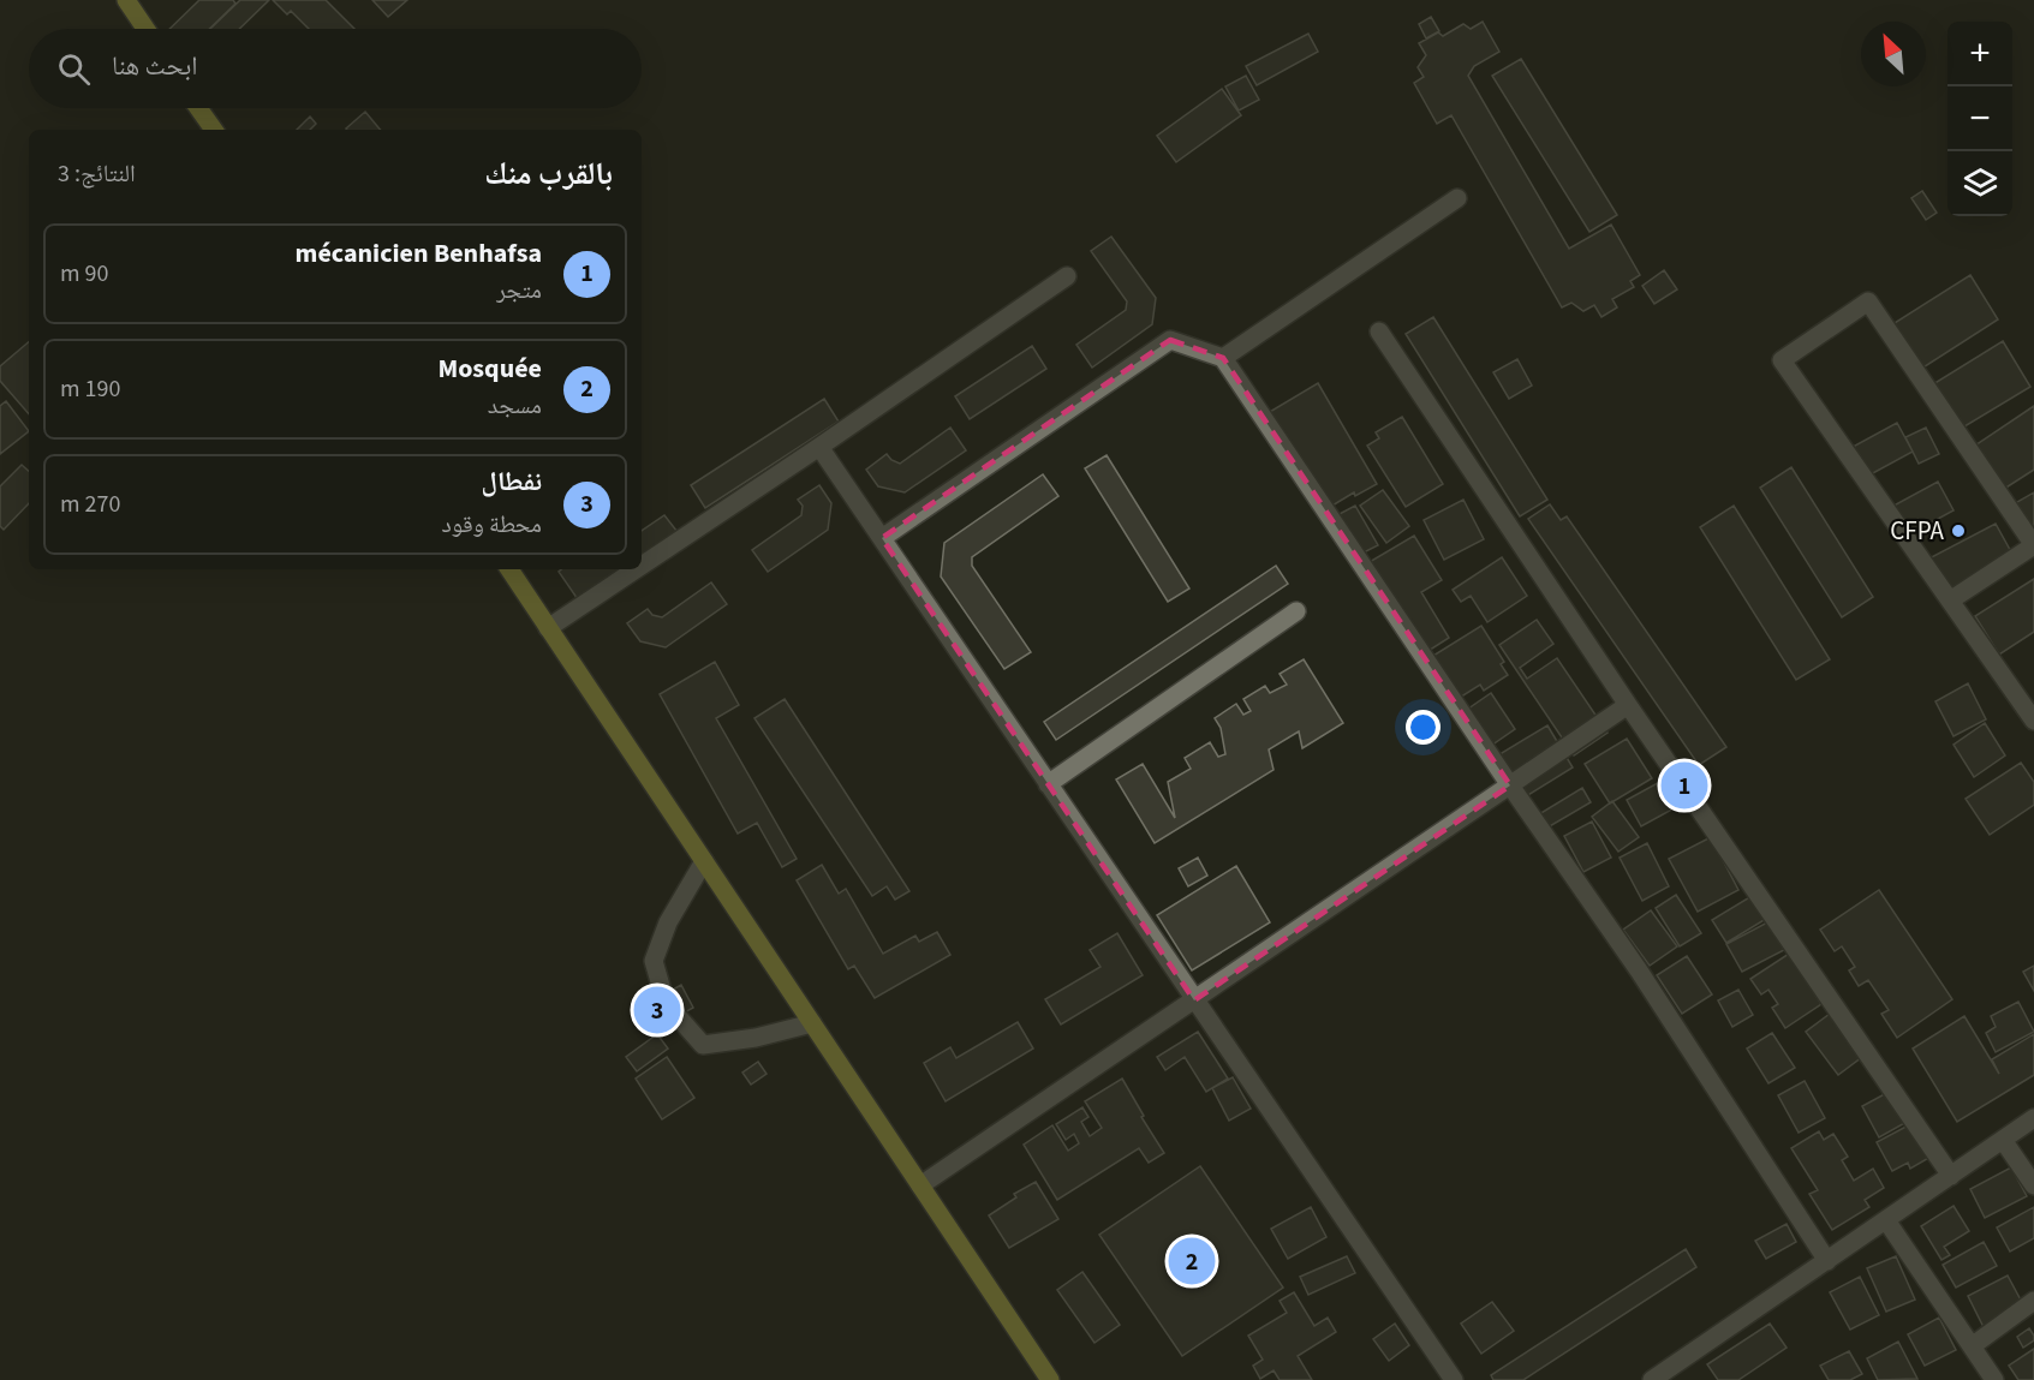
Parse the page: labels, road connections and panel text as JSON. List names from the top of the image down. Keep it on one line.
{"places":["CFPA"],"north":"top left","page":{"map_buttons":["+","−"],"search":"ابحث هنا","heading":["بالقرب منك","النتائج: 3"],"list":[{"mark":"1","name":"mécanicien Benhafsa","note":"متجر","value":"90 m"},{"mark":"2","name":"Mosquée","note":"مسجد","value":"190 m"},{"mark":"3","name":"نفطال","note":"محطة وقود","value":"270 m"}],"pins":["1","3","2"]}}
